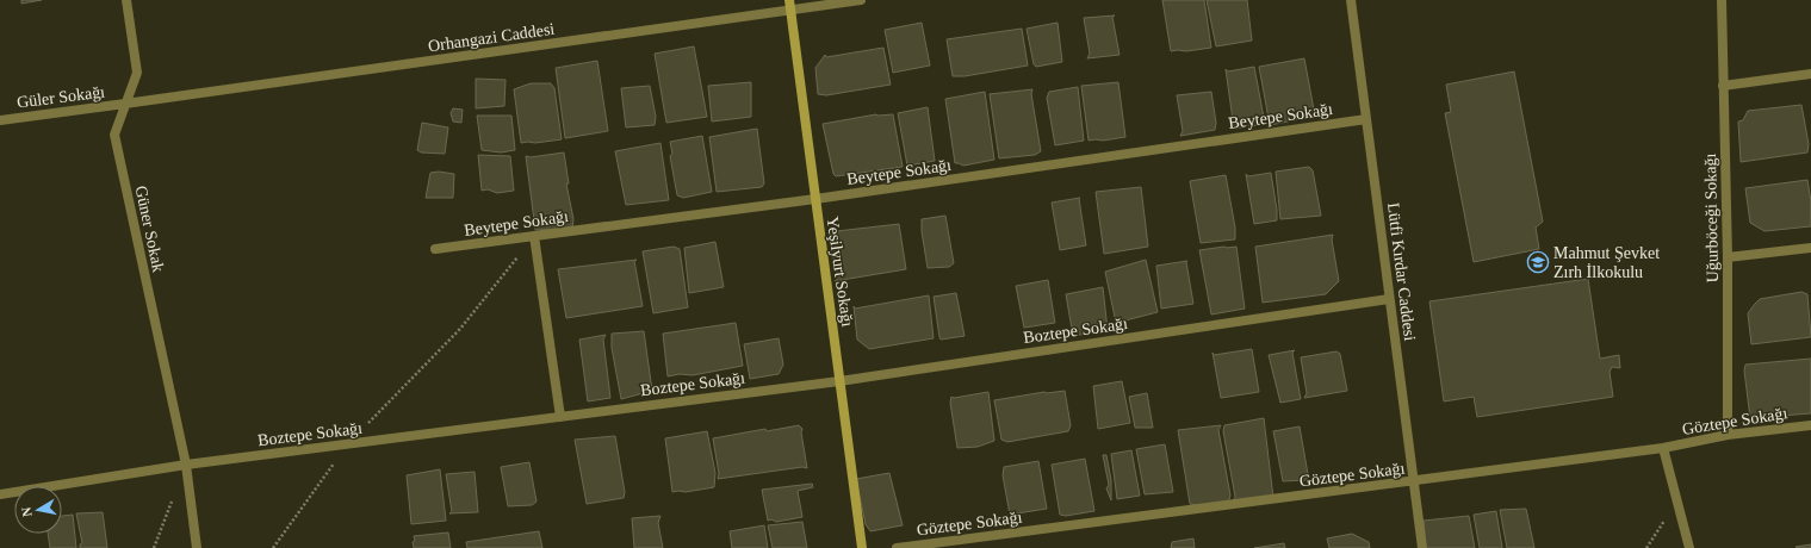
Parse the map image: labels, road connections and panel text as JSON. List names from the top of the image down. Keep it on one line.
{"streets":{"main road":["Yeşilyurt Sokağı"],"street":["Orhangazi Caddesi","Güler Sokağı","Beytepe Sokağı","Uğurböceği Sokağı","Güner Sokak","Lütfi Kırdar Caddesi","Boztepe Sokağı","Göztepe Sokağı"]},"crossings":[["Orhangazi Caddesi","Güler Sokağı"],["Orhangazi Caddesi","Güner Sokak"],["Orhangazi Caddesi","Yeşilyurt Sokağı"],["Güler Sokağı","Güner Sokak"],["Beytepe Sokağı","Yeşilyurt Sokağı"],["Beytepe Sokağı","Lütfi Kırdar Caddesi"],["Uğurböceği Sokağı","Göztepe Sokağı"],["Güner Sokak","Boztepe Sokağı"],["Yeşilyurt Sokağı","Boztepe Sokağı"],["Lütfi Kırdar Caddesi","Boztepe Sokağı"],["Lütfi Kırdar Caddesi","Göztepe Sokağı"]],"places":{"school or university":["Mahmut Şevket Zırh İlkokulu"]},"north":"left"}
